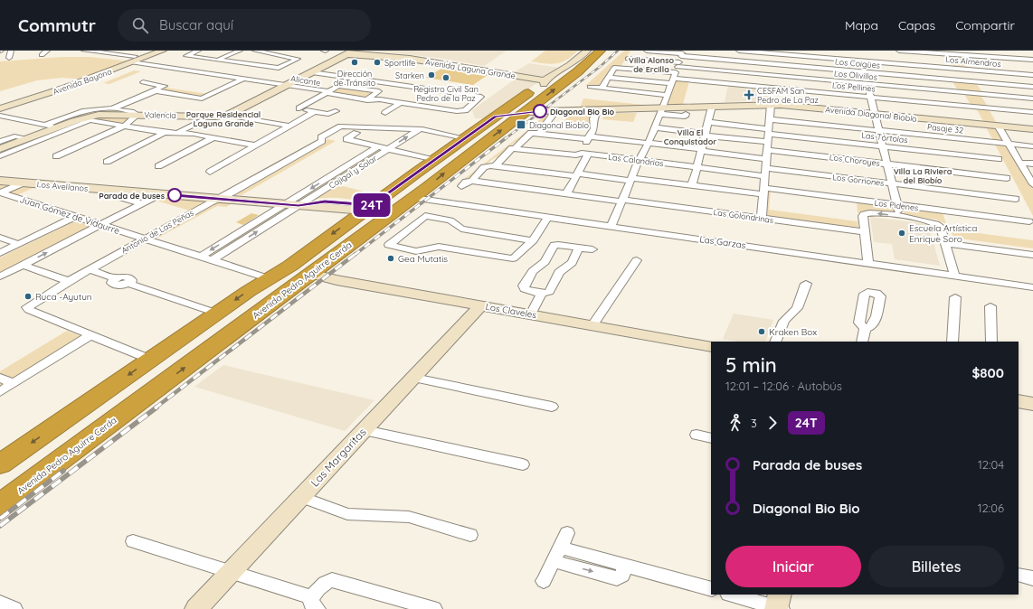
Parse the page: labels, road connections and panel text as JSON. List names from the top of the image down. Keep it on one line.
{"streets":{"highway":["Avenida Pedro Aguirre Cerda"],"main road":["Avenida Laguna Grande","Avenida Bayona","Avenida Diagonal Biobío","Valencia","Los Avellanos","Los Claveles","Las Margaritas"],"street":["Los Almendros","Los Coigües","Los Olivillos","Alicante","Los Pellines","Pasaje 32","Las Tórtolas","Las Calandrias","Los Choroyes","Cajigal y Solar","Los Gorriones","Los Pidenes","Juan Gómez de Vidaurre","Las Golondrinas","Antonio de Las Peñas","Las Garzas"]},"crossings":[["Avenida Laguna Grande","Valencia"],["Avenida Laguna Grande","Avenida Pedro Aguirre Cerda"],["Los Olivillos","Los Pellines"],["Alicante","Avenida Bayona"],["Alicante","Valencia"],["Los Pellines","Avenida Diagonal Biobío"],["Avenida Diagonal Biobío","Avenida Pedro Aguirre Cerda"],["Las Tórtolas","Los Choroyes"],["Las Calandrias","Los Gorriones"],["Cajigal y Solar","Los Avellanos"],["Cajigal y Solar","Juan Gómez de Vidaurre"],["Cajigal y Solar","Antonio de Las Peñas"],["Los Avellanos","Juan Gómez de Vidaurre"],["Los Avellanos","Antonio de Las Peñas"],["Los Avellanos","Avenida Pedro Aguirre Cerda"],["Los Pidenes","Las Golondrinas"],["Juan Gómez de Vidaurre","Antonio de Las Peñas"],["Las Garzas","Avenida Pedro Aguirre Cerda"],["Avenida Pedro Aguirre Cerda","Los Claveles"],["Los Claveles","Las Margaritas"]],"districts":["Villa Alonso de Ercilla","Parque Residencial Laguna Grande","Villa El Conquistador","Villa La Riviera del Biobío"],"places":{"other":["Dirección de Tránsito","Sportlife","Starken","Registro Civil San Pedro de la Paz","Diagonal Bio Bio","Parada de buses","Escuela Artística Enrique Soro","Gea Mutatis","Ruca -Ayutun","Kraken Box"],"health":["CESFAM San Pedro de La Paz"],"transit":["Diagonal Biobío"]},"lines":["bus line 24T"],"page":{"header":"Commutr","search":"Buscar aquí","nav":["Mapa","Capas","Compartir"],"on_map":"24T","heading":["5 min","12:01 – 12:06 · Autobús","$800"],"legs":["3","24T"],"list":[{"name":"Parada de buses","value":"12:04"},{"name":"Diagonal Bio Bio","value":"12:06"}],"buttons":["Iniciar","Billetes"]}}
